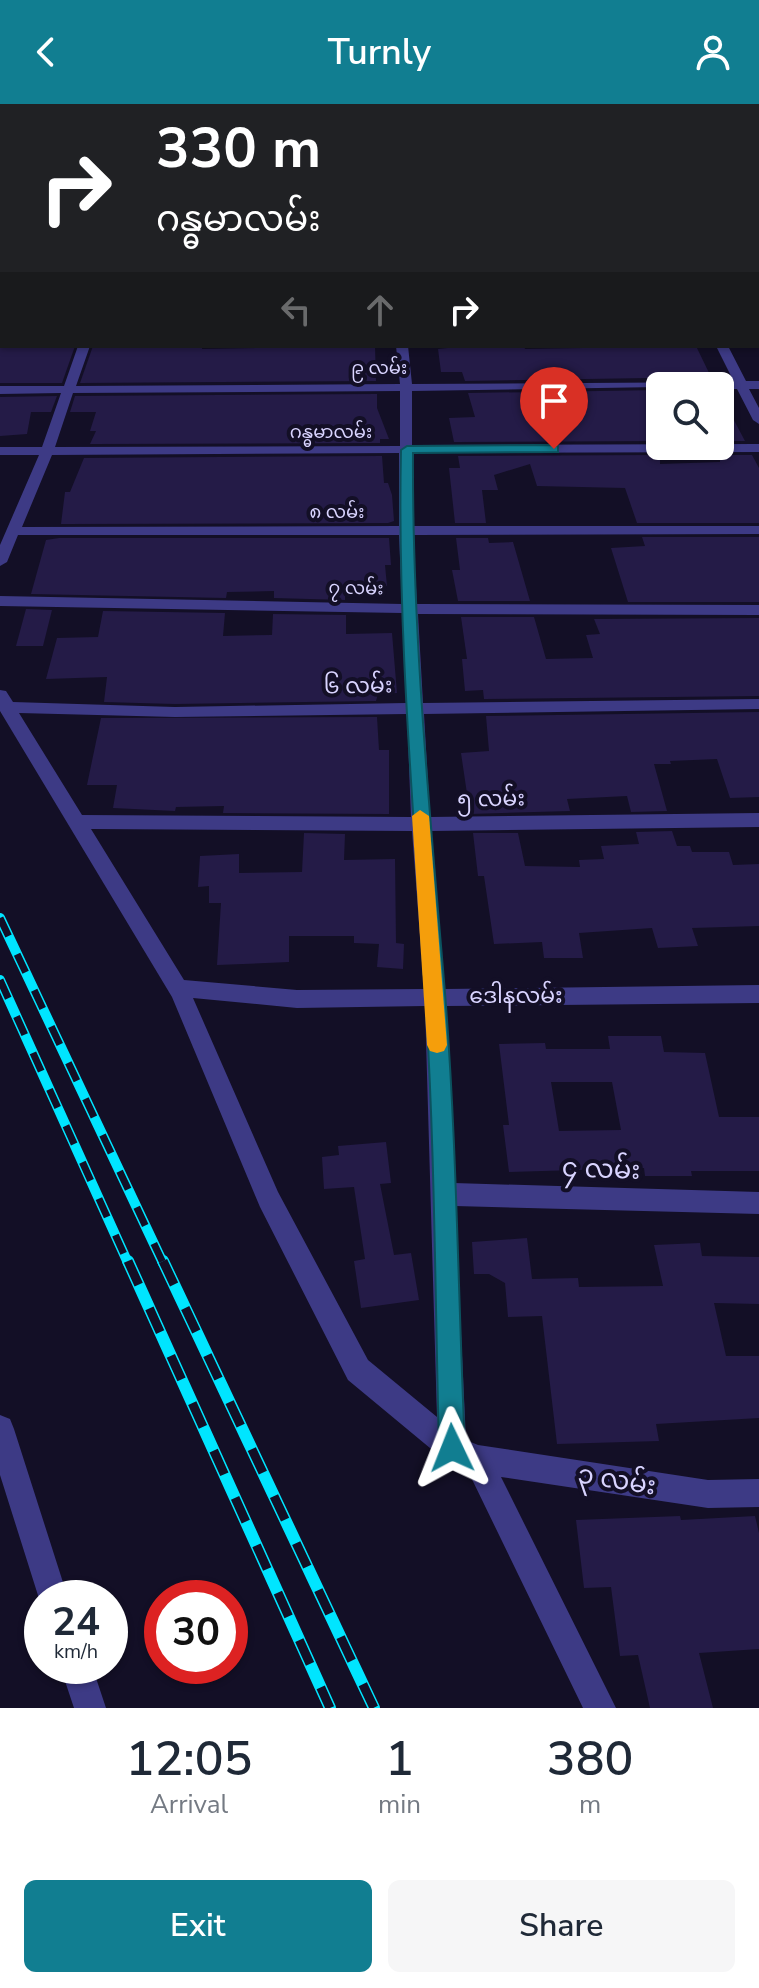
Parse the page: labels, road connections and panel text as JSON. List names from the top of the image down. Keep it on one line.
{"streets":{"street":["၉ လမ်း","ဂန္ဓမာလမ်း","၈ လမ်း","၇ လမ်း","၆ လမ်း","၅ လမ်း","ဒေါနလမ်း","၄ လမ်း","၃ လမ်း"]},"page":{"header":"Turnly","turn":["330 m","ဂန္ဓမာလမ်း"],"speed":"24 km/h","limit":"30","eta":["12:05","Arrival","1","min","380","m"],"buttons":["Exit","Share"]}}
